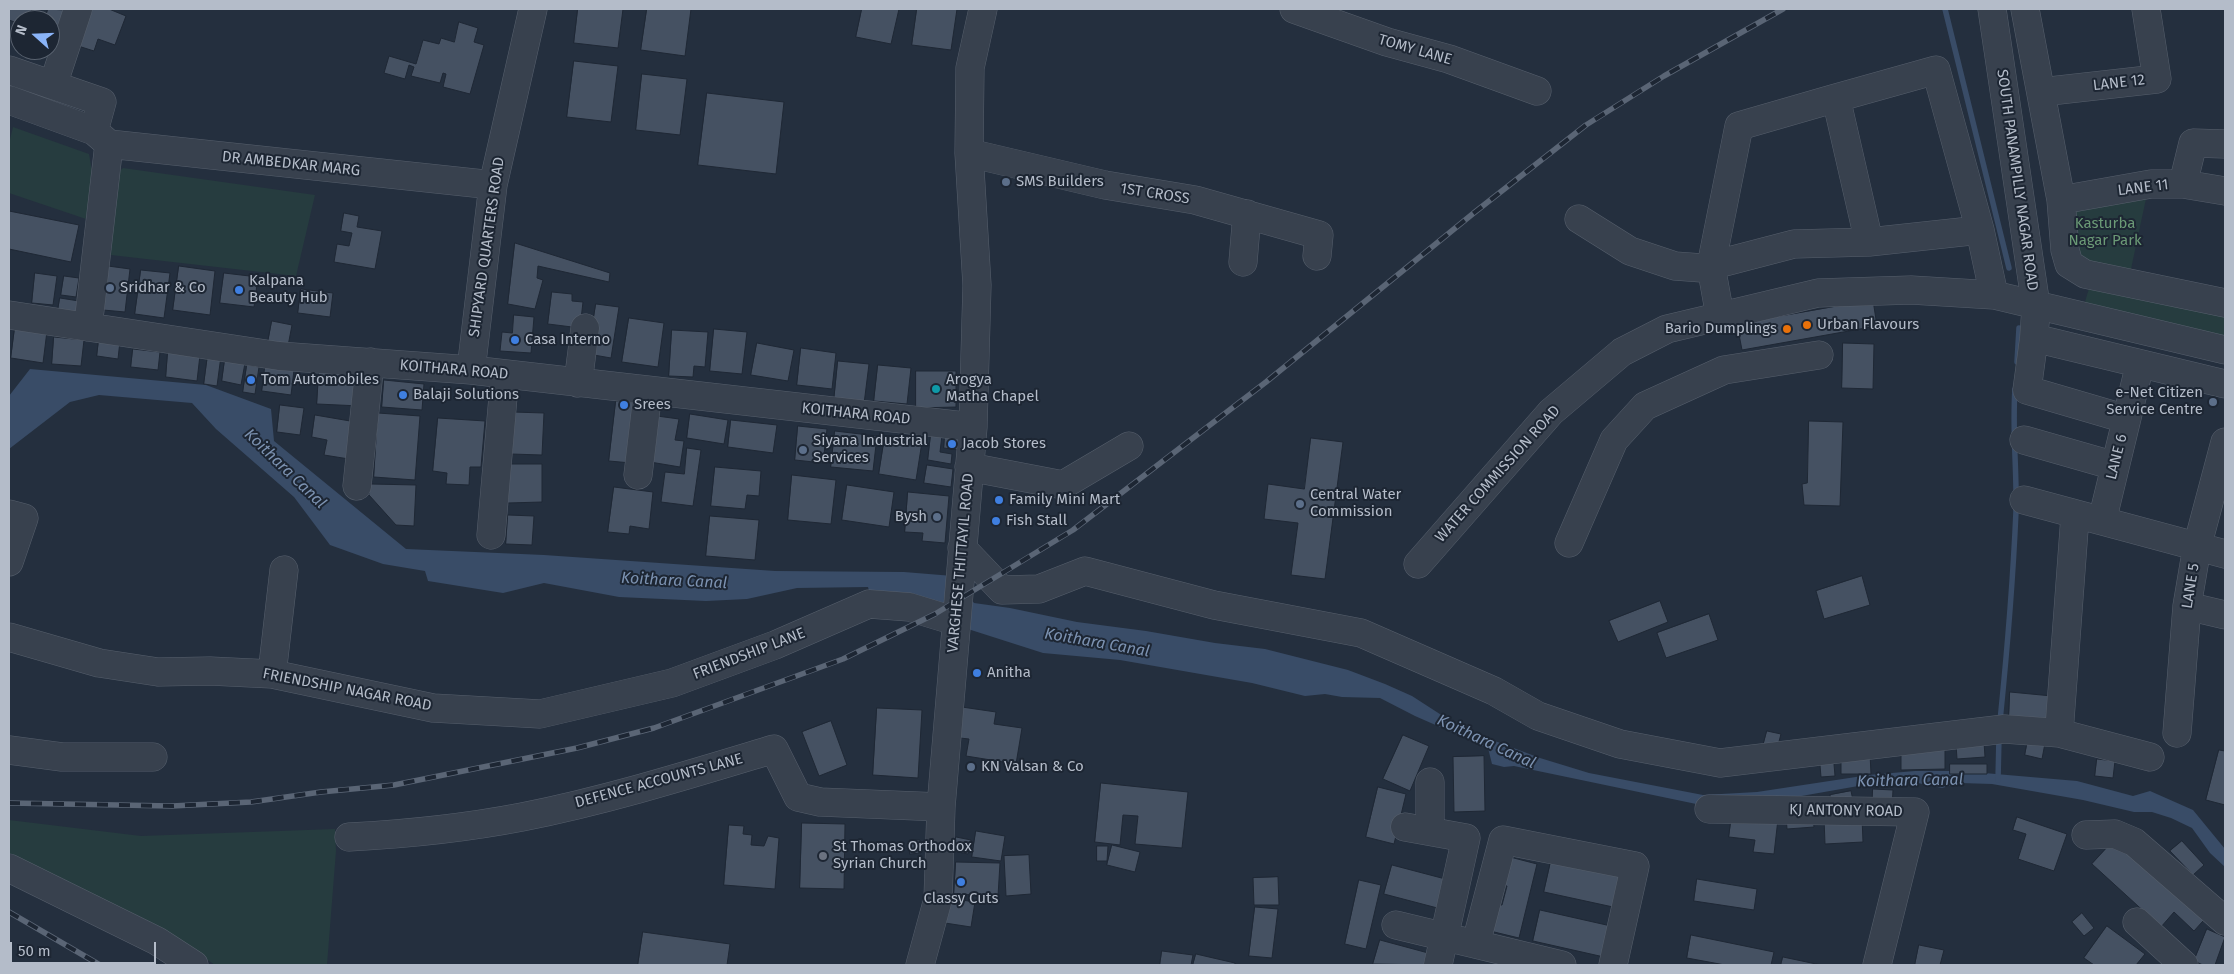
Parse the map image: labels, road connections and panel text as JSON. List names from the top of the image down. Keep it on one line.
{"streets":{"street":["TOMY LANE","LANE 12","DR AMBEDKAR MARG","SOUTH PANAMPILLY NAGAR ROAD","LANE 11","1ST CROSS","SHIPYARD QUARTERS ROAD","KOITHARA ROAD","LANE 6","WATER COMMISSION ROAD","VARGHESE THITTAYIL ROAD","LANE 5","FRIENDSHIP LANE","FRIENDSHIP NAGAR ROAD","DEFENCE ACCOUNTS LANE","KJ ANTONY ROAD"]},"crossings":[["DR AMBEDKAR MARG","SHIPYARD QUARTERS ROAD"],["SOUTH PANAMPILLY NAGAR ROAD","WATER COMMISSION ROAD"],["1ST CROSS","VARGHESE THITTAYIL ROAD"],["SHIPYARD QUARTERS ROAD","KOITHARA ROAD"],["KOITHARA ROAD","VARGHESE THITTAYIL ROAD"],["VARGHESE THITTAYIL ROAD","FRIENDSHIP LANE"],["VARGHESE THITTAYIL ROAD","DEFENCE ACCOUNTS LANE"],["FRIENDSHIP LANE","FRIENDSHIP NAGAR ROAD"]],"water":["Koithara Canal"],"parks":["Kasturba Nagar Park"],"places":["SMS Builders","Sridhar & Co","Kalpana Beauty Hub","Urban Flavours","Bario Dumplings","Casa Interno","Tom Automobiles","Arogya Matha Chapel","Balaji Solutions","e-Net Citizen Service Centre","Srees","Jacob Stores","Siyana Industrial Services","Family Mini Mart","Central Water Commission","Bysh","Fish Stall","Anitha","KN Valsan & Co","St Thomas Orthodox Syrian Church","Classy Cuts"],"scale_bar":"50 m","north":"left"}
